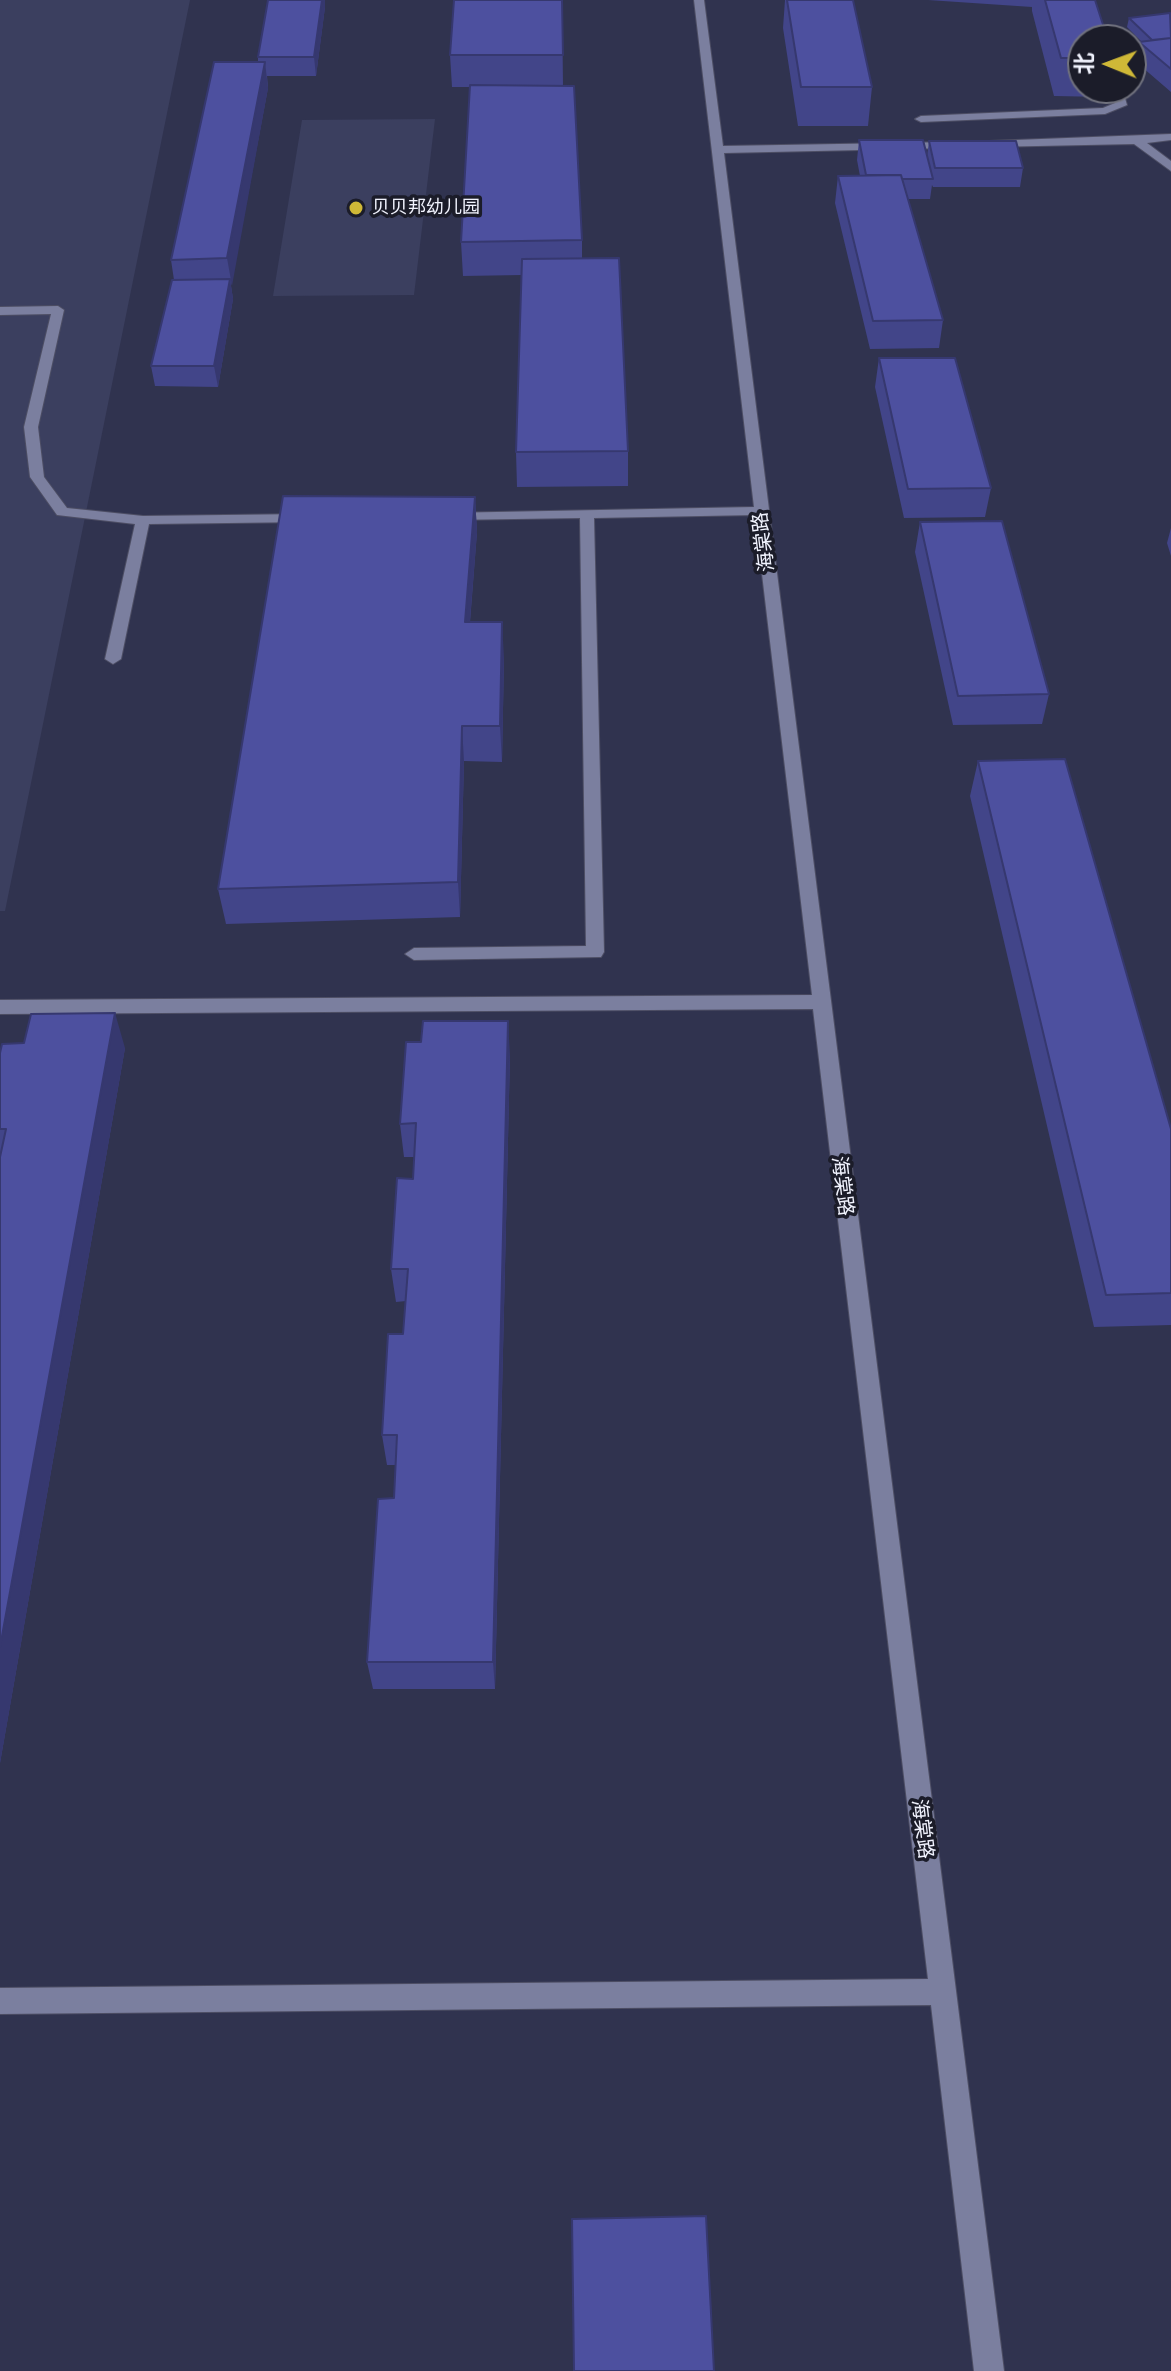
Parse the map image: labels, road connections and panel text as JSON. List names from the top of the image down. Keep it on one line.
{"streets":{"street":["海棠路"]},"places":["贝贝邦幼儿园"],"north":"left"}
